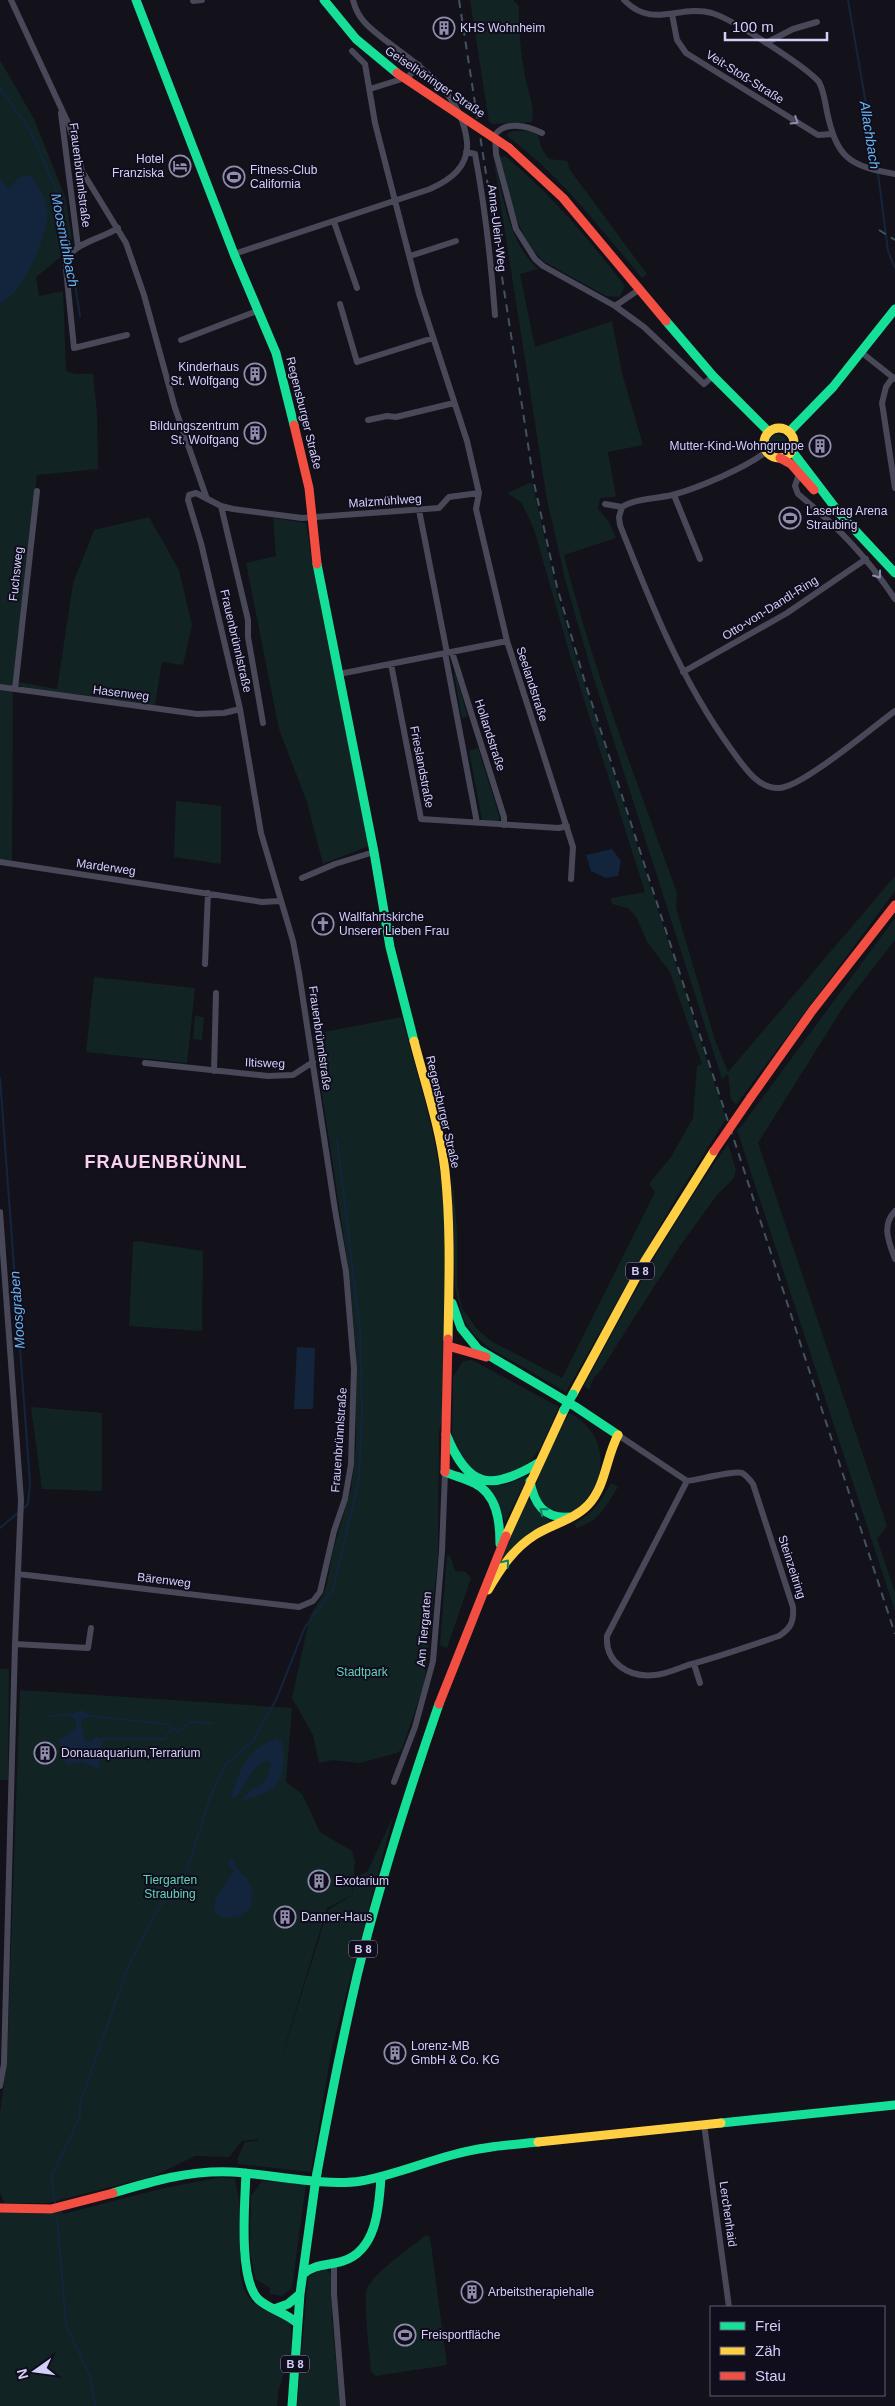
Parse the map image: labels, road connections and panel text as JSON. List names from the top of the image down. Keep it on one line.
{"streets":{"main road":["Geiselhöringer Straße","Regensburger Straße","B 8"],"street":["Veit-Stoß-Straße","Frauenbrünnlstraße","Anna-Ulein-Weg","Malzmühlweg","Fuchsweg","Otto-von-Dandl-Ring","Seelandstraße","Hasenweg","Hollandstraße","Frieslandstraße","Marderweg","Iltisweg","Steinzeitring","Bärenweg","Am Tiergarten","Lerchenhaid"]},"crossings":[["Frauenbrünnlstraße","Regensburger Straße"],["Frauenbrünnlstraße","Malzmühlweg"],["Frauenbrünnlstraße","Hasenweg"],["Frauenbrünnlstraße","Marderweg"],["Frauenbrünnlstraße","Iltisweg"],["Frauenbrünnlstraße","Bärenweg"],["Regensburger Straße","Malzmühlweg"],["Regensburger Straße","Am Tiergarten"],["Malzmühlweg","Seelandstraße"],["Malzmühlweg","Hollandstraße"],["Fuchsweg","Hasenweg"],["Seelandstraße","Frieslandstraße"],["Hollandstraße","Frieslandstraße"]],"districts":["FRAUENBRÜNNL"],"water":["Allachbach","Moosmühlbach","Moosgraben"],"parks":["Stadtpark","Tiergarten Straubing"],"places":{"building":["KHS Wohnheim","Kinderhaus St. Wolfgang","Bildungszentrum St. Wolfgang","Mutter-Kind-Wohngruppe","Donauaquarium,Terrarium","Exotarium","Danner-Haus","Lorenz-MB GmbH & Co. KG","Arbeitstherapiehalle"],"hotel":["Hotel Franziska"],"sports":["Fitness-Club California","Lasertag Arena Straubing","Freisportfläche"],"church":["Wallfahrtskirche Unserer Lieben Frau"]},"legend":["Frei","Zäh","Stau"],"scale_bar":"100 m","north":"left"}
